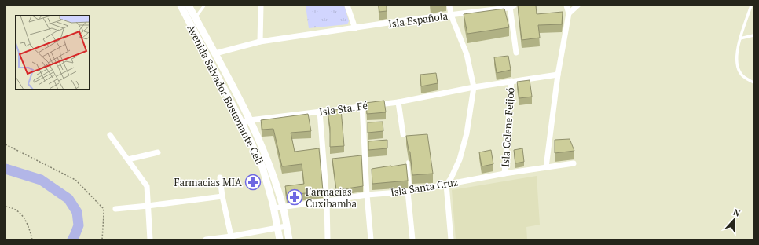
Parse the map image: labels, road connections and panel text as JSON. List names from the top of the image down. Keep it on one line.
{"streets":{"main road":["Avenida Salvador Bustamante Celi"],"street":["Isla Española","Isla Sta. Fé","Isla Celene Feijoó","Isla Santa Cruz"]},"crossings":[["Isla Española","Avenida Salvador Bustamante Celi"],["Avenida Salvador Bustamante Celi","Isla Sta. Fé"],["Avenida Salvador Bustamante Celi","Isla Santa Cruz"],["Isla Sta. Fé","Isla Celene Feijoó"],["Isla Celene Feijoó","Isla Santa Cruz"]],"places":{"pharmacy":["Farmacias MIA","Farmacias Cuxibamba"]},"north":"top"}
